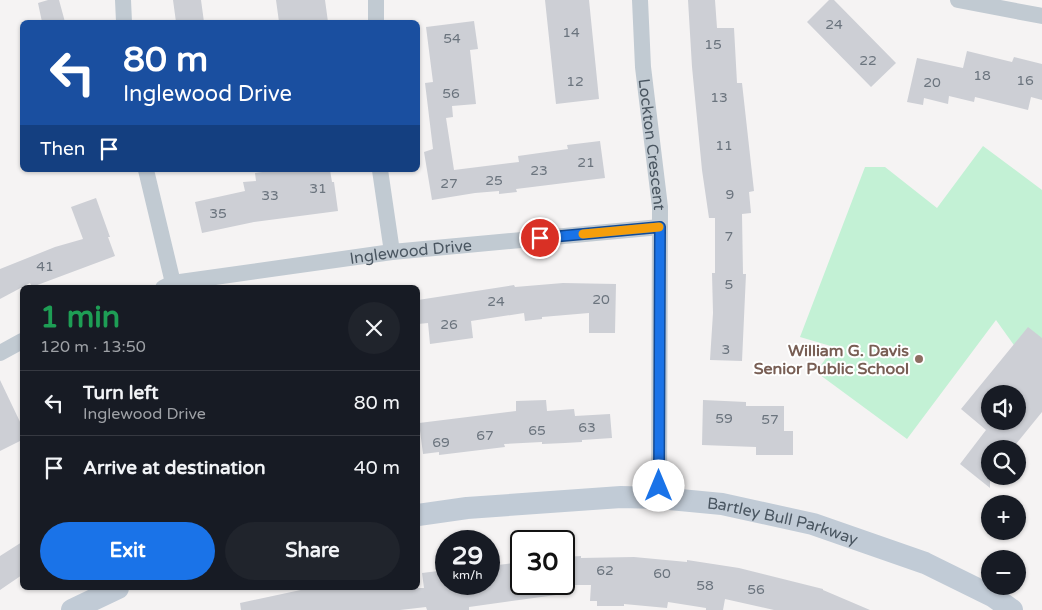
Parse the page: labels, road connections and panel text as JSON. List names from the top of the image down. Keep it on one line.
{"streets":{"street":["Lockton Crescent","Inglewood Drive","Bartley Bull Parkway"]},"crossings":[["Lockton Crescent","Inglewood Drive"],["Lockton Crescent","Bartley Bull Parkway"]],"places":["William G. Davis Senior Public School"],"house_numbers":["24","14","54","15","22","18","16","12","20","56","13","11","21","23","25","27","31","9","33","35","7","41","5","20","24","26","3","59","57","63","65","67","69","62","60","58","56"],"page":{"turn":["80 m","Inglewood Drive"],"then":"Then","heading":["1 min","120 m · 13:50"],"list":[{"name":"Turn left","note":"Inglewood Drive","value":"80 m"},{"name":"Arrive at destination","value":"40 m"}],"map_buttons":["+","−"],"buttons":["Exit","Share"],"speed":"29 km/h","limit":"30"}}
